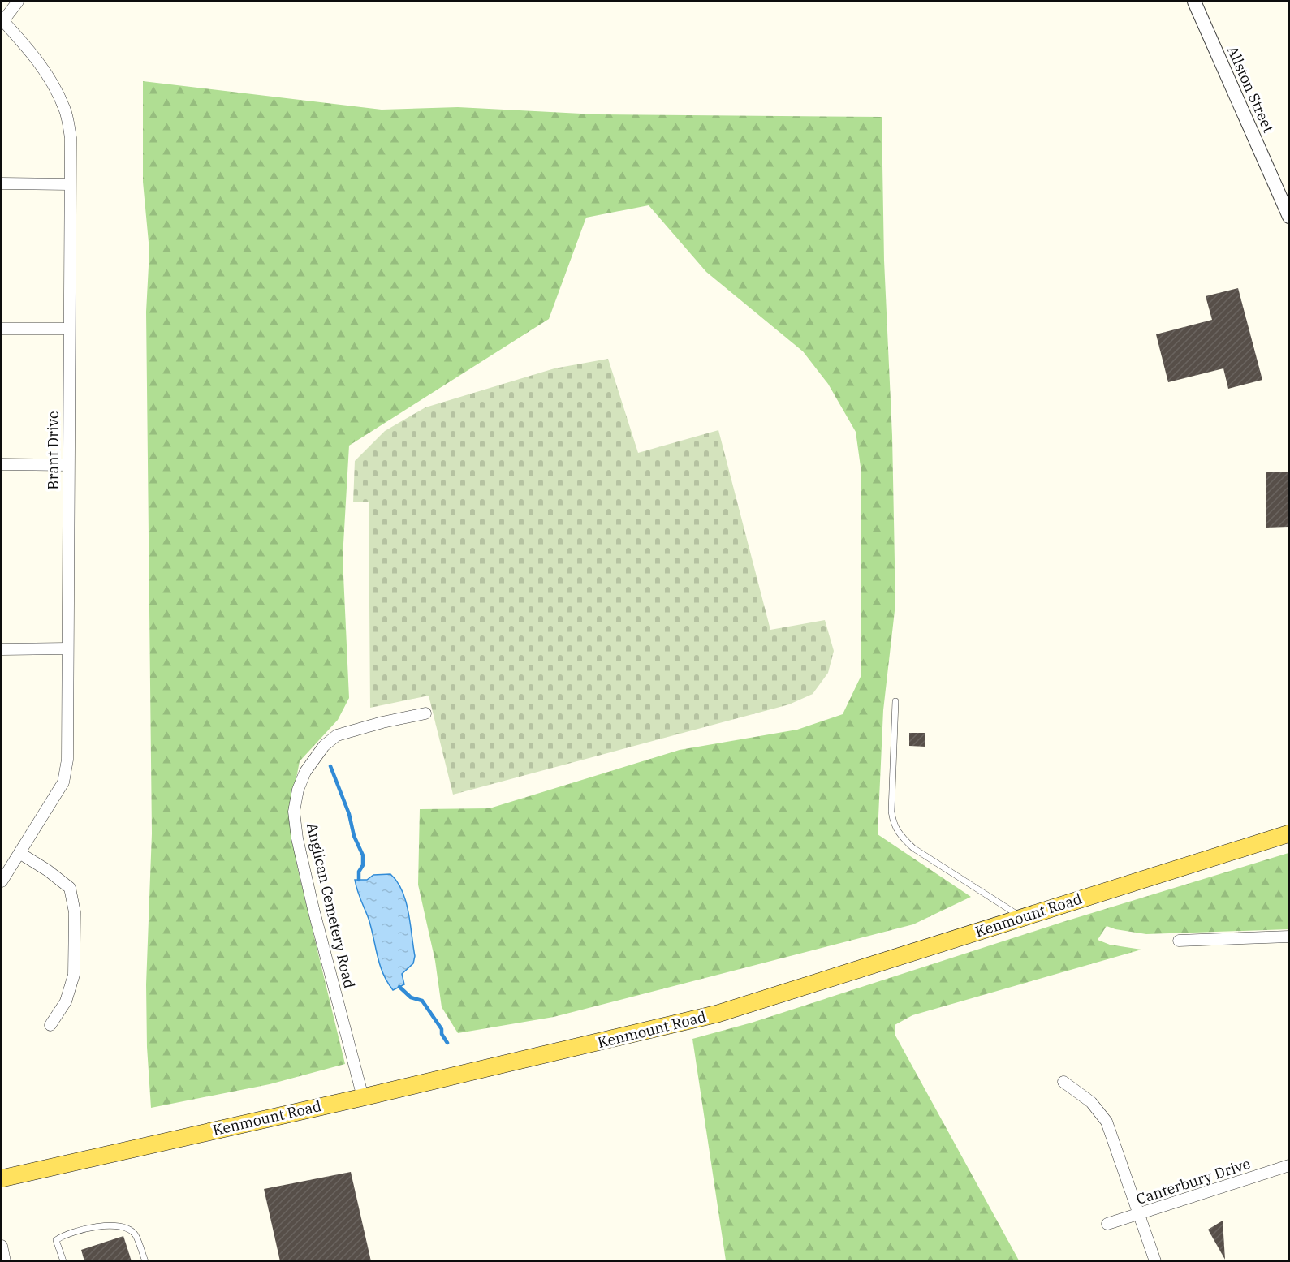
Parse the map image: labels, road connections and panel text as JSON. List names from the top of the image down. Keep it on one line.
{"streets":{"main road":["Kenmount Road"],"street":["Allston Street","Brant Drive","Anglican Cemetery Road","Canterbury Drive"]},"crossings":[["Anglican Cemetery Road","Kenmount Road"]]}
